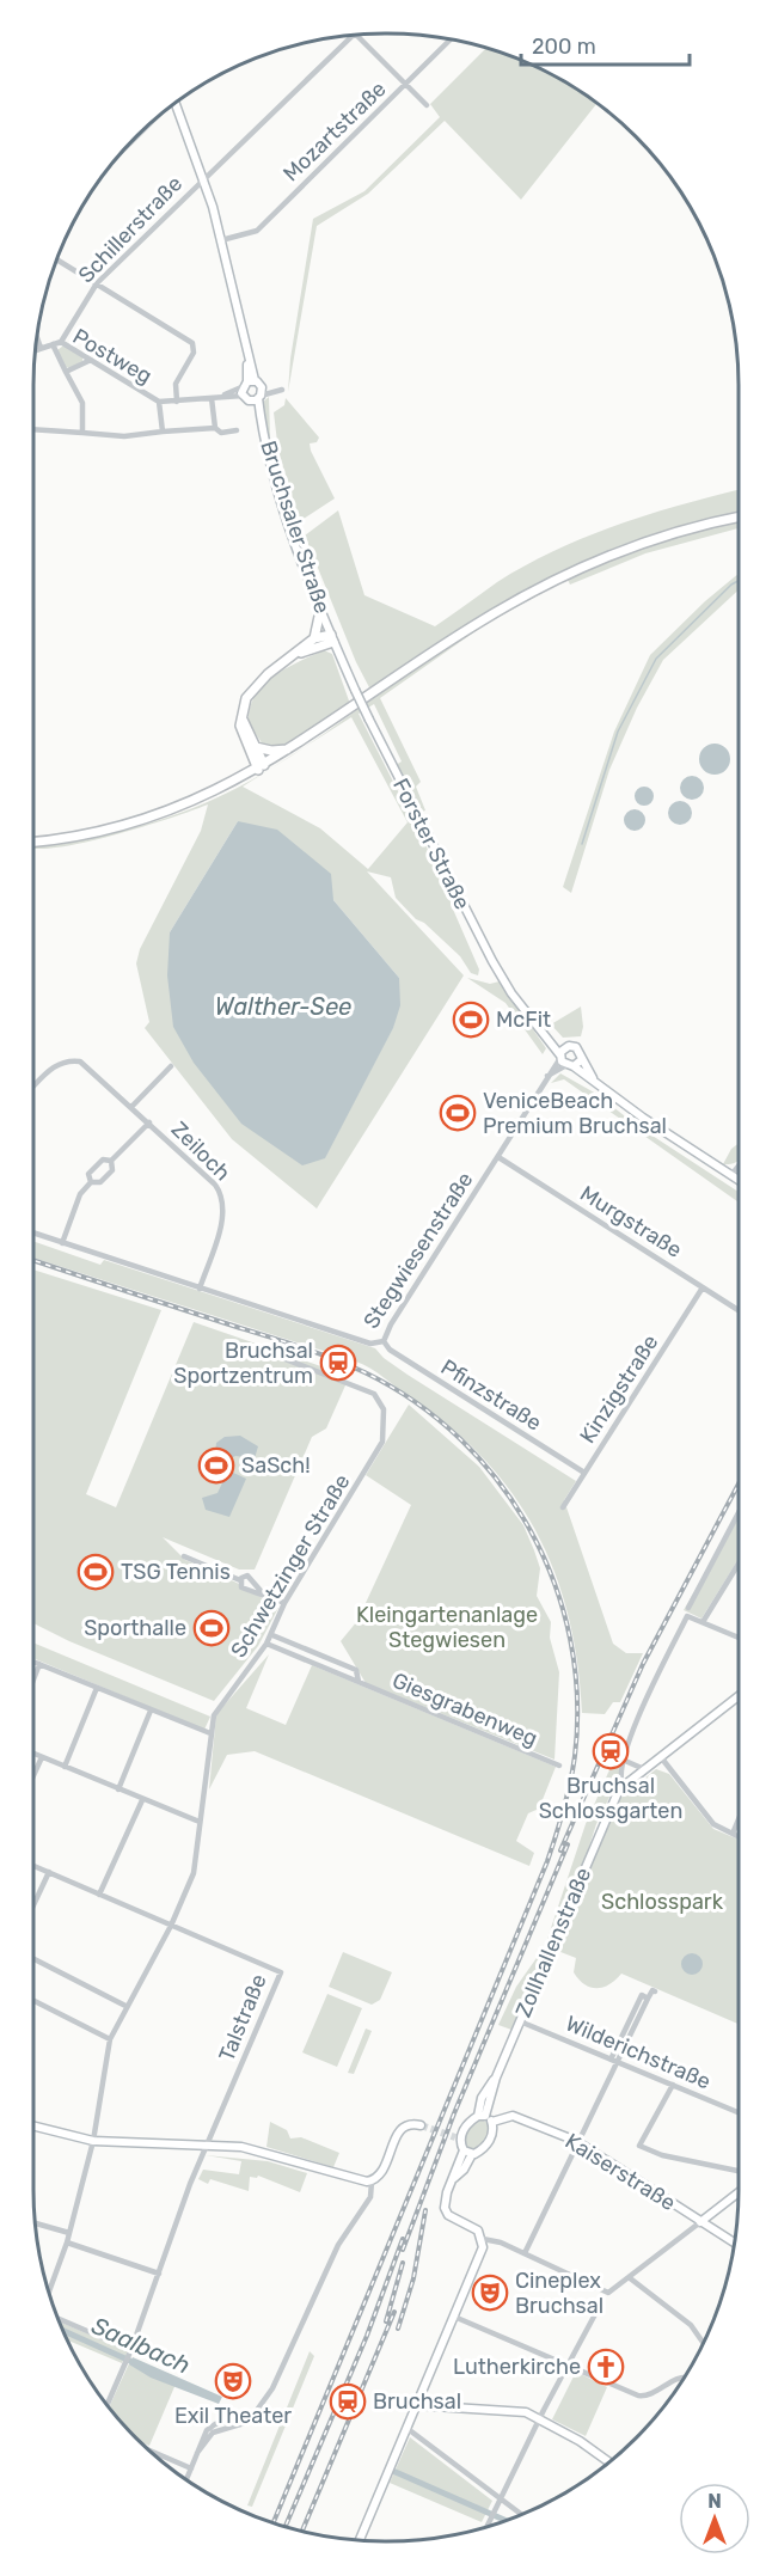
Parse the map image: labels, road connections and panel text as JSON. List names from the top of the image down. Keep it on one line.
{"streets":{"street":["Mozartstraße","Schillerstraße","Postweg","Bruchsaler Straße","Forster Straße","Zeiloch","Murgstraße","Stegwiesenstraße","Kinzigstraße","Pfinzstraße","Schwetzinger Straße","Giesgrabenweg","Zollhallenstraße","Talstraße","Wilderichstraße","Kaiserstraße"]},"crossings":[["Schillerstraße","Postweg"],["Postweg","Bruchsaler Straße"],["Bruchsaler Straße","Forster Straße"],["Forster Straße","Stegwiesenstraße"],["Zeiloch","Stegwiesenstraße"],["Murgstraße","Stegwiesenstraße"],["Murgstraße","Kinzigstraße"],["Stegwiesenstraße","Pfinzstraße"],["Kinzigstraße","Pfinzstraße"],["Schwetzinger Straße","Giesgrabenweg"],["Schwetzinger Straße","Talstraße"],["Zollhallenstraße","Wilderichstraße"],["Zollhallenstraße","Kaiserstraße"]],"water":["Walther-See","Saalbach"],"parks":["Kleingartenanlage Stegwiesen","Schlosspark"],"places":{"sports":["McFit","VeniceBeach Premium Bruchsal","SaSch!","TSG Tennis","Sporthalle"],"station":["Bruchsal Sportzentrum","Bruchsal Schlossgarten","Bruchsal"],"theatre":["Cineplex Bruchsal","Exil Theater"],"church":["Lutherkirche"]},"scale_bar":"200 m","north":"top"}
